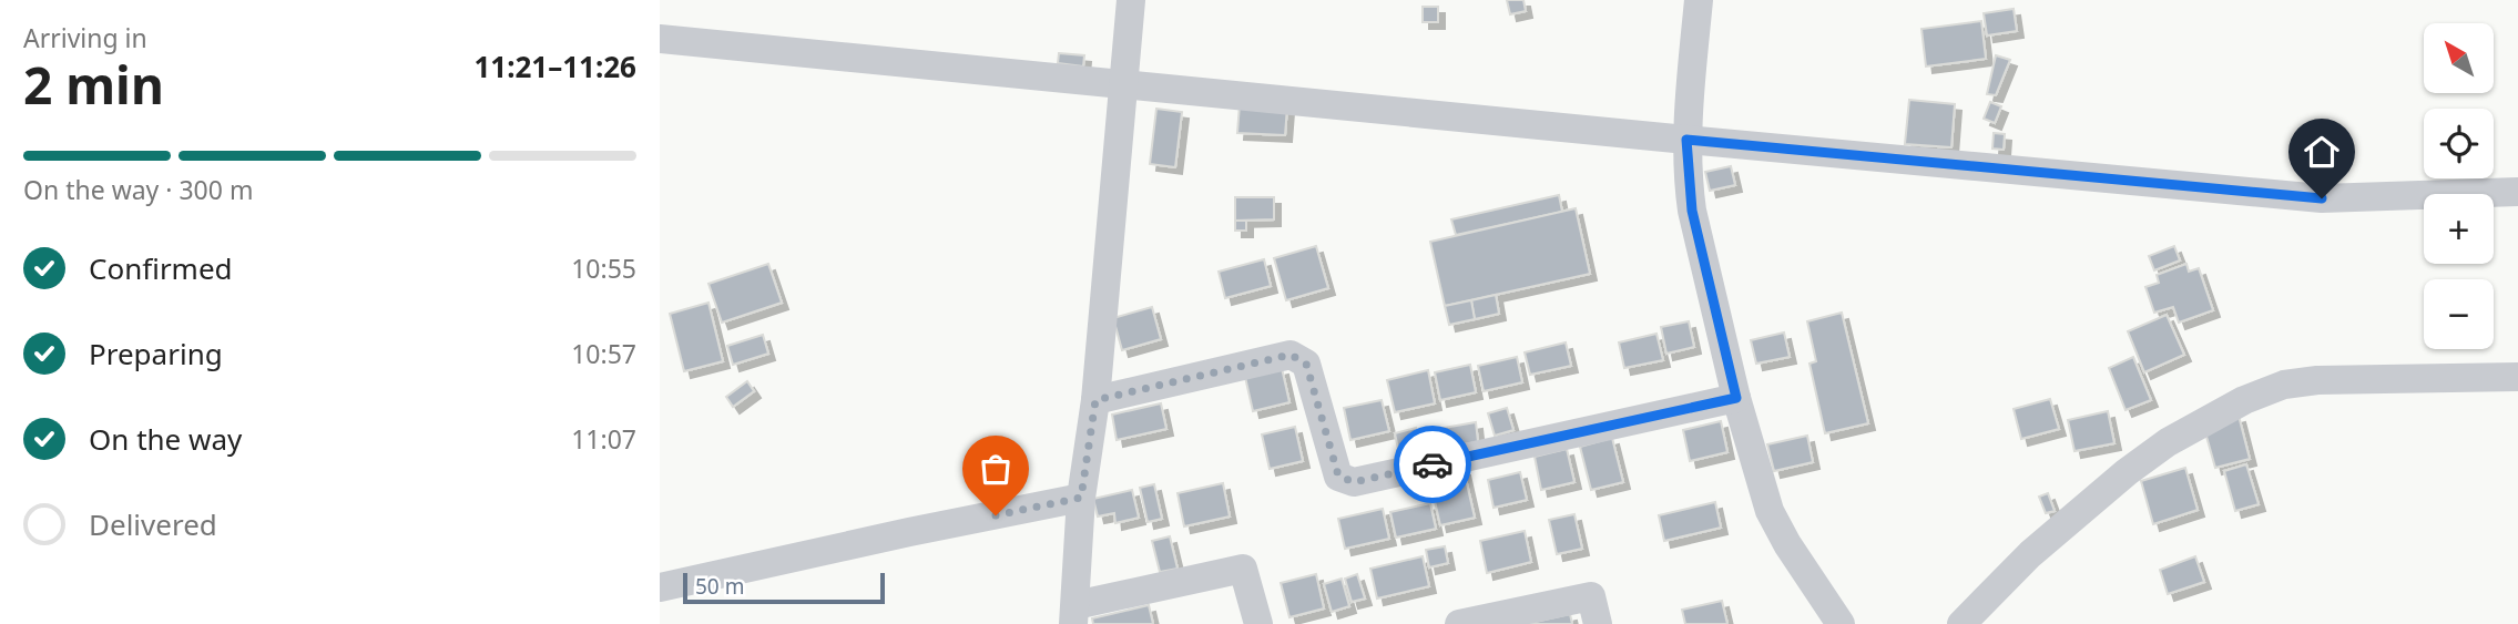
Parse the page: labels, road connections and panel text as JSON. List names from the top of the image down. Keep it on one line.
{"scale_bar":"50 m","north":"top left","page":{"heading":["2 min","Arriving in","11:21–11:26"],"map_buttons":["+","−"],"bar":"On the way · 300 m","list":[["Confirmed","10:55"],["Preparing","10:57"],["On the way","11:07"],"Delivered"],"scale":"50 m"}}
